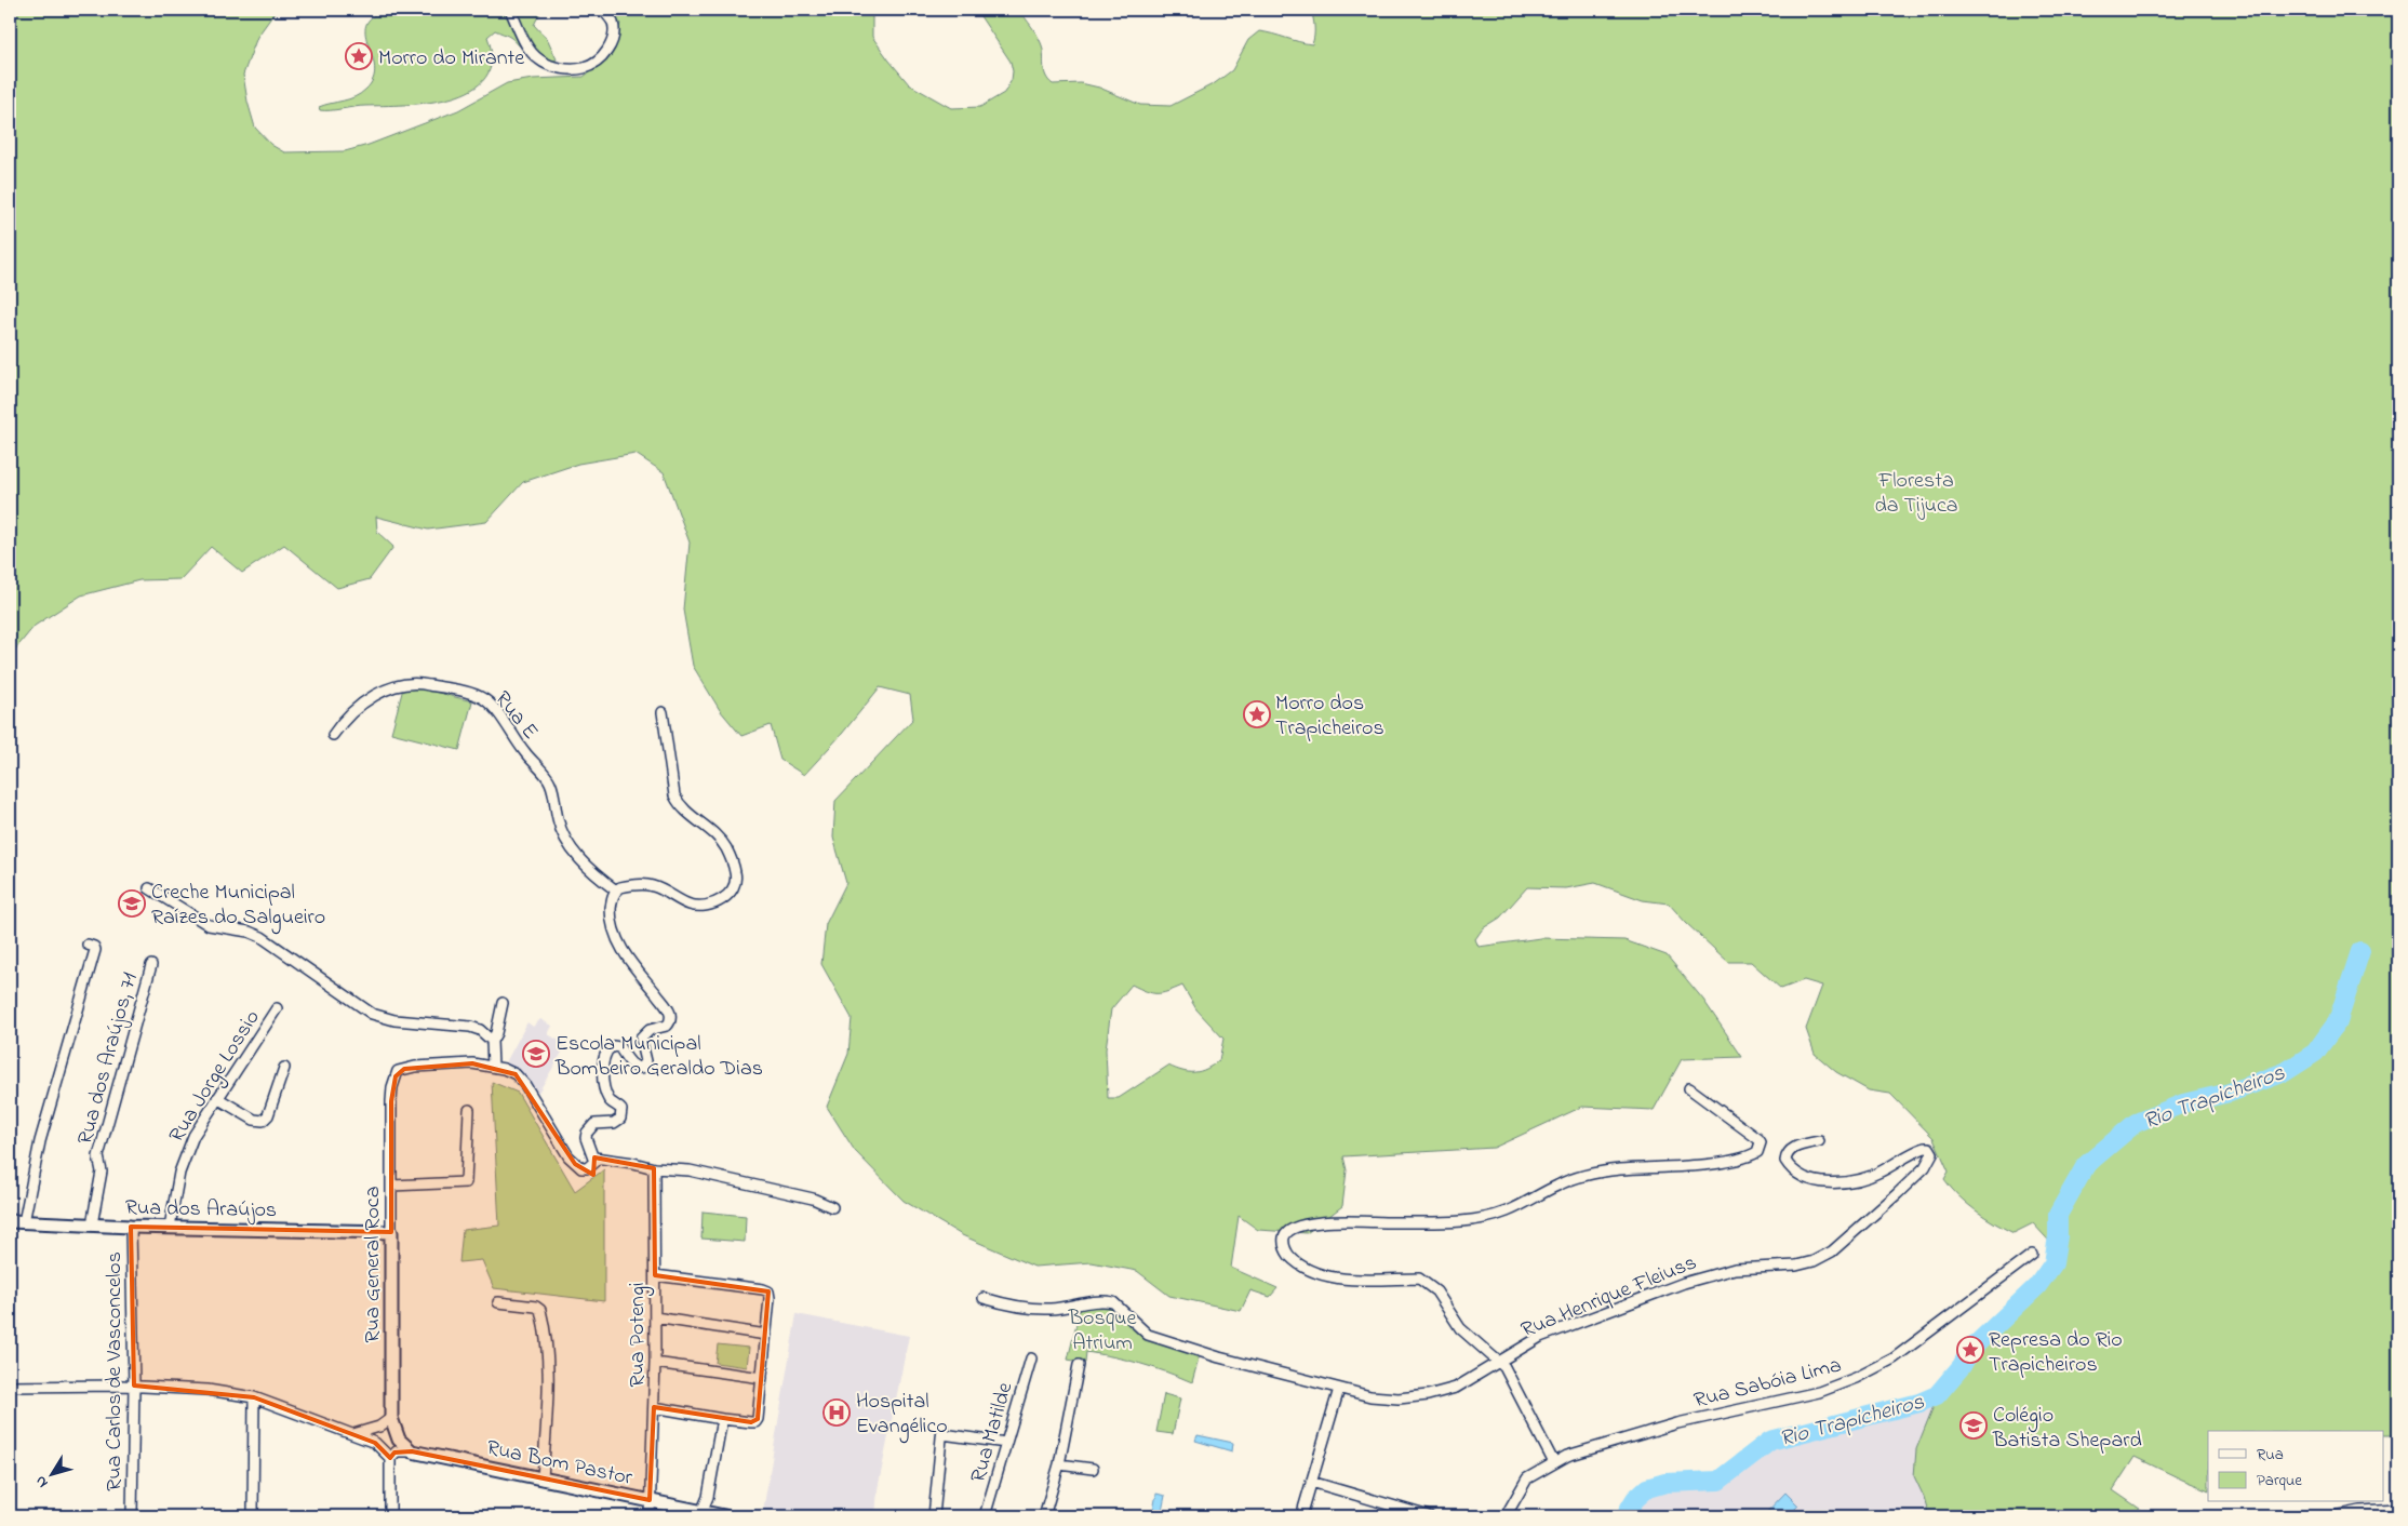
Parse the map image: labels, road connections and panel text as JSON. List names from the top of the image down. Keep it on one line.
{"streets":{"street":["Rua E","Rua dos Araújos, 71","Rua Jorge Lossio","Rua dos Araújos","Rua General Roca","Rua Henrique Fleiuss","Rua Potengi","Rua Carlos de Vasconcelos","Rua Sabóia Lima","Rua Matilde","Rua Bom Pastor"]},"crossings":[["Rua dos Araújos, 71","Rua dos Araújos"],["Rua Jorge Lossio","Rua dos Araújos"],["Rua dos Araújos","Rua General Roca"],["Rua dos Araújos","Rua Carlos de Vasconcelos"],["Rua General Roca","Rua Bom Pastor"],["Rua Potengi","Rua Bom Pastor"]],"water":["Rio Trapicheiros"],"parks":["Floresta da Tijuca","Bosque Atrium"],"places":{"place":["Morro do Mirante","Morro dos Trapicheiros","Represa do Rio Trapicheiros"],"school or university":["Creche Municipal Raízes do Salgueiro","Escola Municipal Bombeiro Geraldo Dias","Colégio Batista Shepard"],"hospital":["Hospital Evangélico"]},"legend":["Rua","Parque"],"north":"bottom left"}
